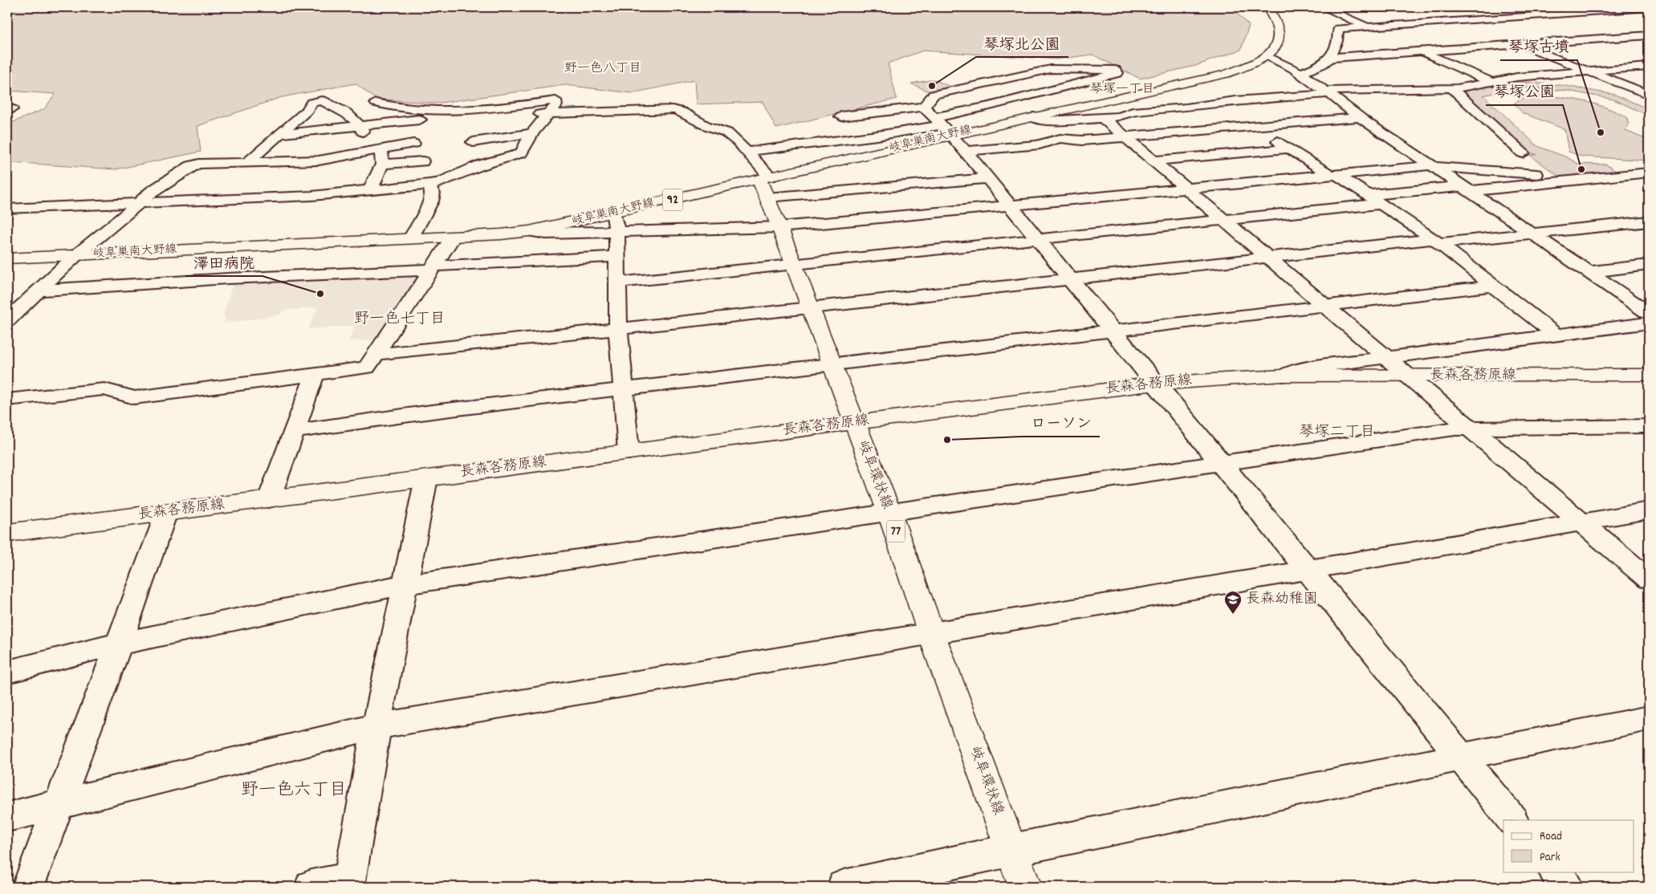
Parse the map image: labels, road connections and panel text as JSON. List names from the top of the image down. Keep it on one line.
{"streets":{"main road":["岐阜巣南大野線","92","長森各務原線","岐阜環状線","77"]},"crossings":[["岐阜巣南大野線","岐阜環状線"],["長森各務原線","岐阜環状線"]],"districts":["野一色八丁目","琴塚一丁目","野一色七丁目","琴塚二丁目","野一色六丁目"],"places":{"other":["琴塚北公園","琴塚古墳","琴塚公園","澤田病院","ローソン"],"school or university":["長森幼稚園"]},"legend":["Road","Park"]}
